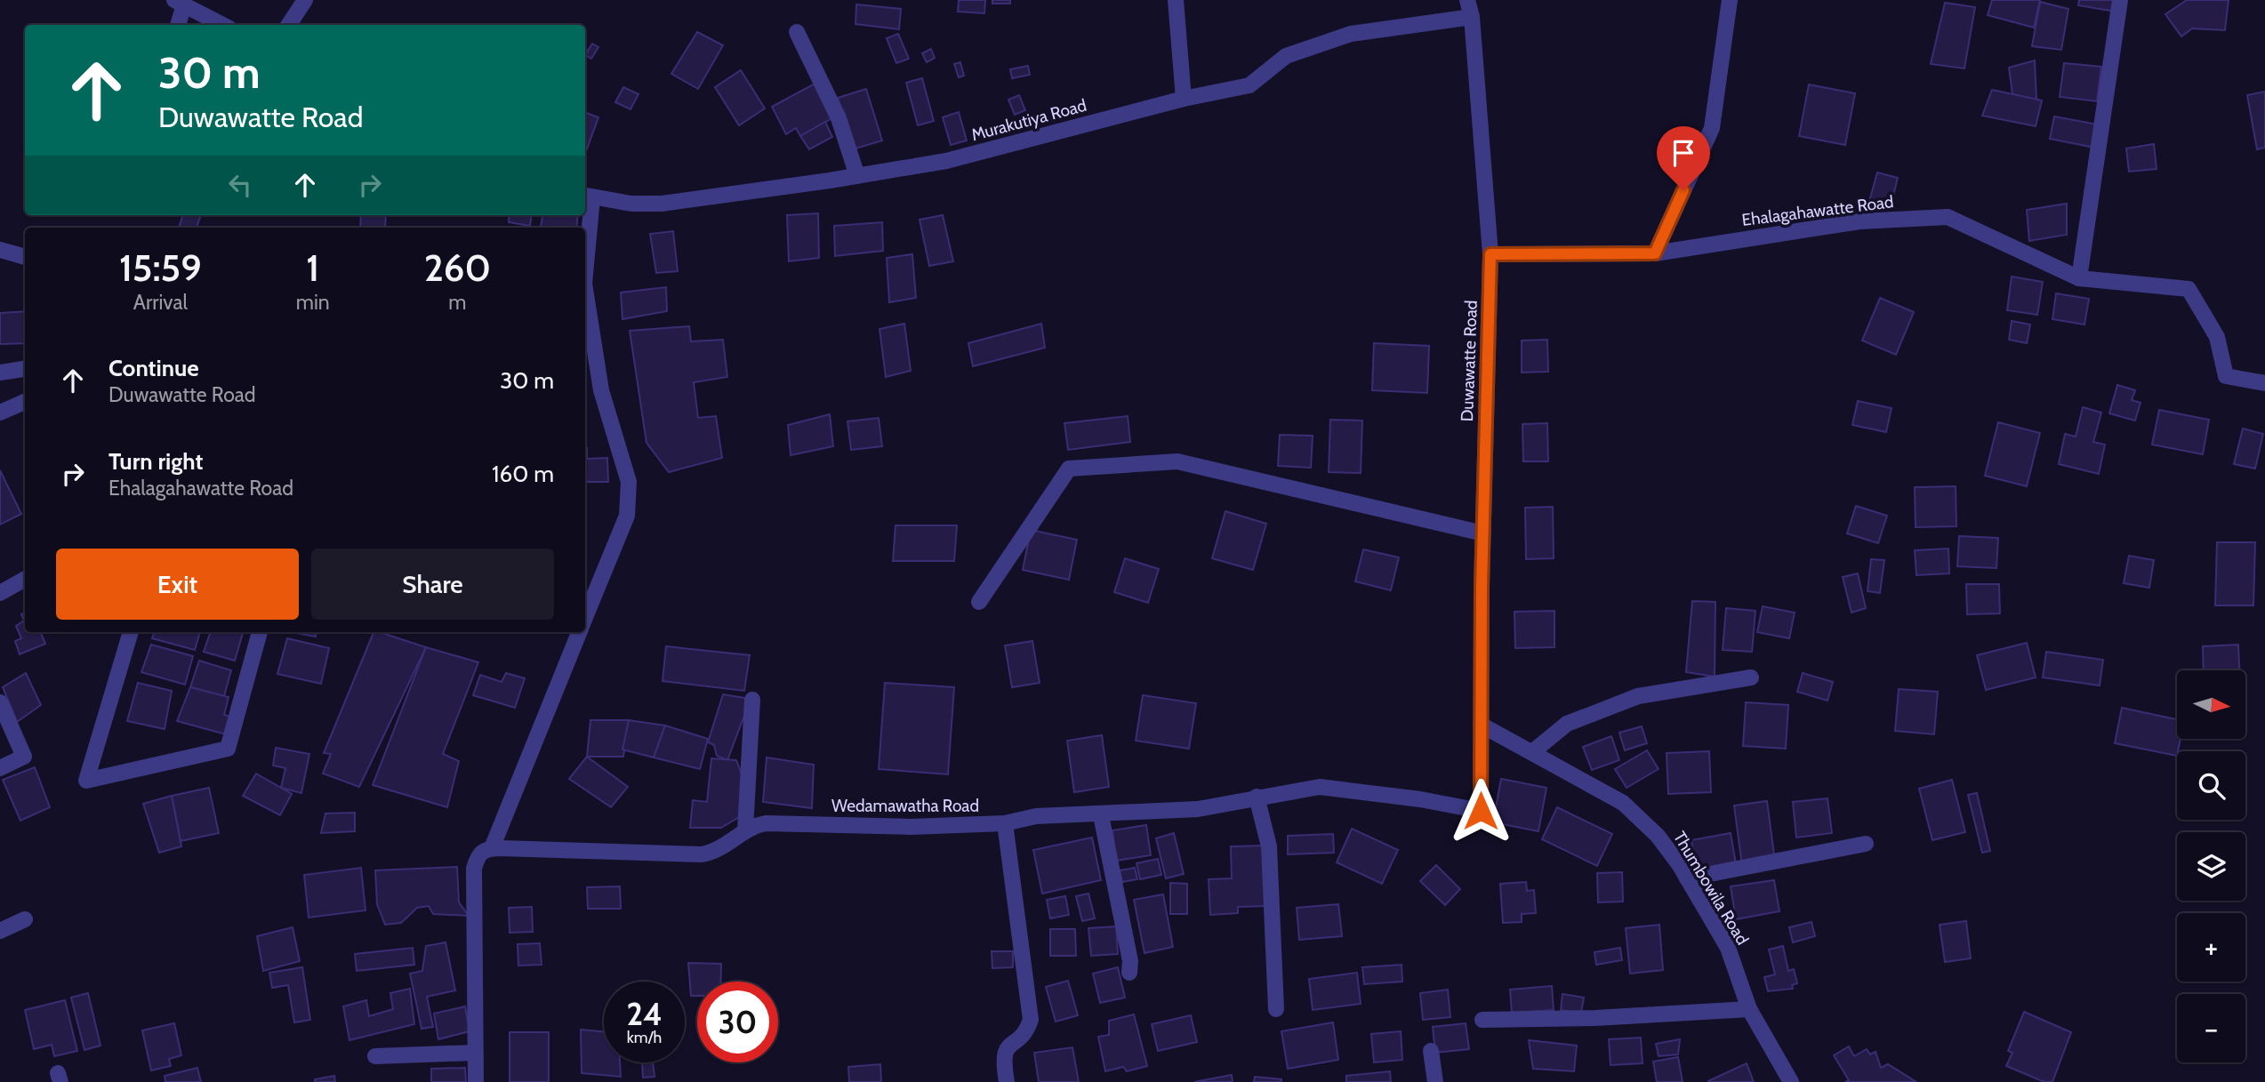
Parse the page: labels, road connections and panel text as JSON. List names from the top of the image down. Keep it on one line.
{"streets":{"street":["Murakutiya Road","Ehalagahawatte Road","Duwawatte Road","Wedamawatha Road","Thumbowila Road"]},"crossings":[["Murakutiya Road","Duwawatte Road"],["Ehalagahawatte Road","Duwawatte Road"],["Duwawatte Road","Wedamawatha Road"],["Duwawatte Road","Thumbowila Road"],["Wedamawatha Road","Thumbowila Road"]],"north":"right","page":{"turn":["30 m","Duwawatte Road"],"eta":["15:59","Arrival","1","min","260","m"],"list":[{"name":"Continue","note":"Duwawatte Road","value":"30 m"},{"name":"Turn right","note":"Ehalagahawatte Road","value":"160 m"}],"buttons":["Exit","Share"],"map_buttons":["+","−"],"speed":"24 km/h","limit":"30"}}
